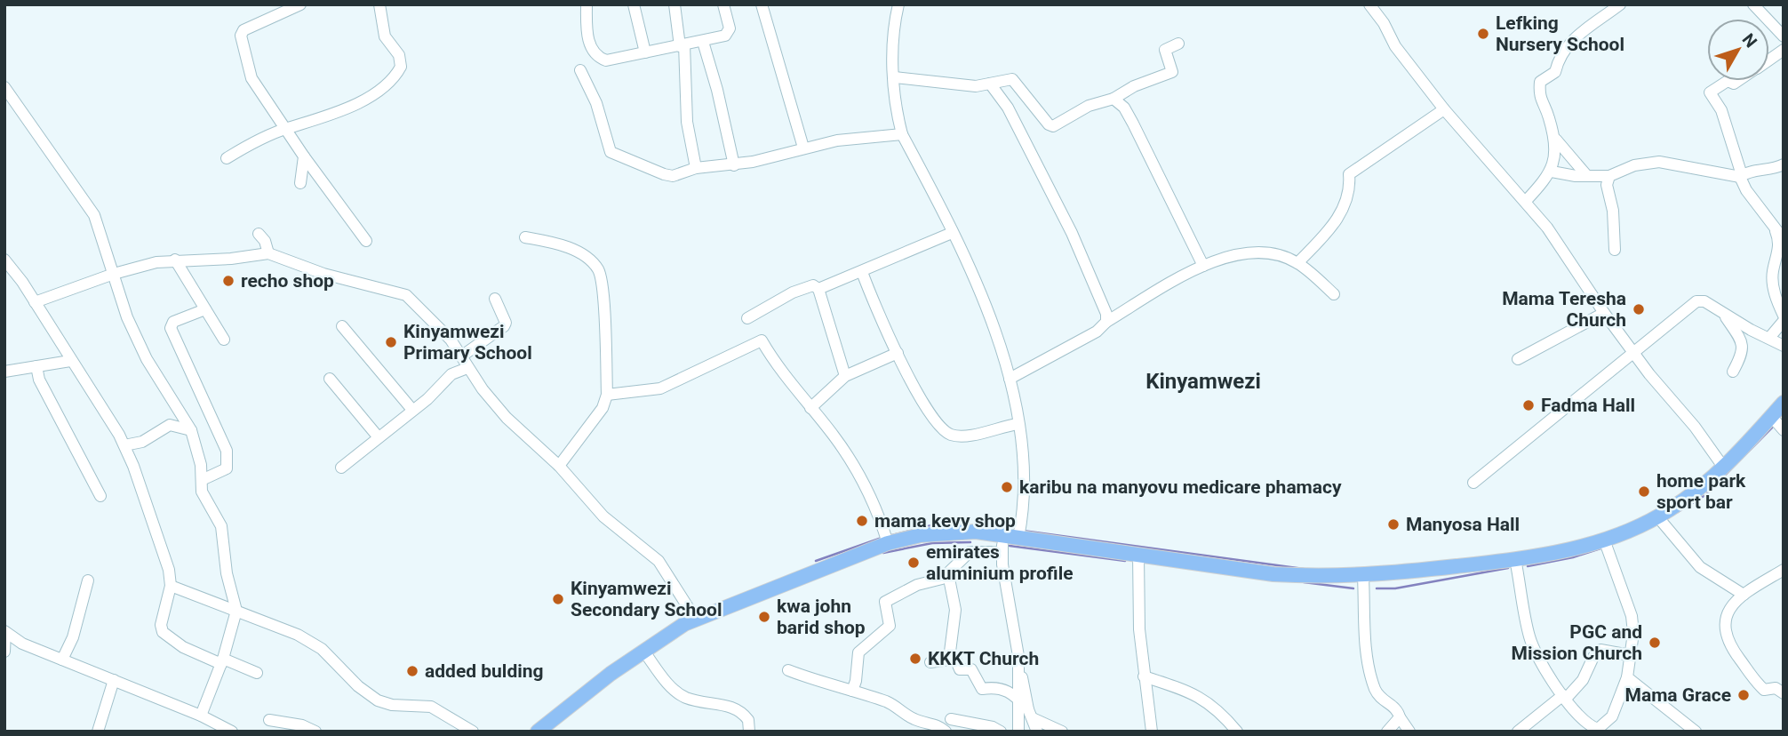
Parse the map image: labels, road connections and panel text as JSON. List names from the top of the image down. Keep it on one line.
{"districts":["Kinyamwezi"],"places":["Lefking Nursery School","recho shop","Mama Teresha Church","Kinyamwezi Primary School","Fadma Hall","karibu na manyovu medicare phamacy","home park sport bar","mama kevy shop","Manyosa Hall","emirates aluminium profile","Kinyamwezi Secondary School","kwa john barid shop","PGC and Mission Church","KKKT Church","added bulding","Mama Grace"],"north":"top right"}
